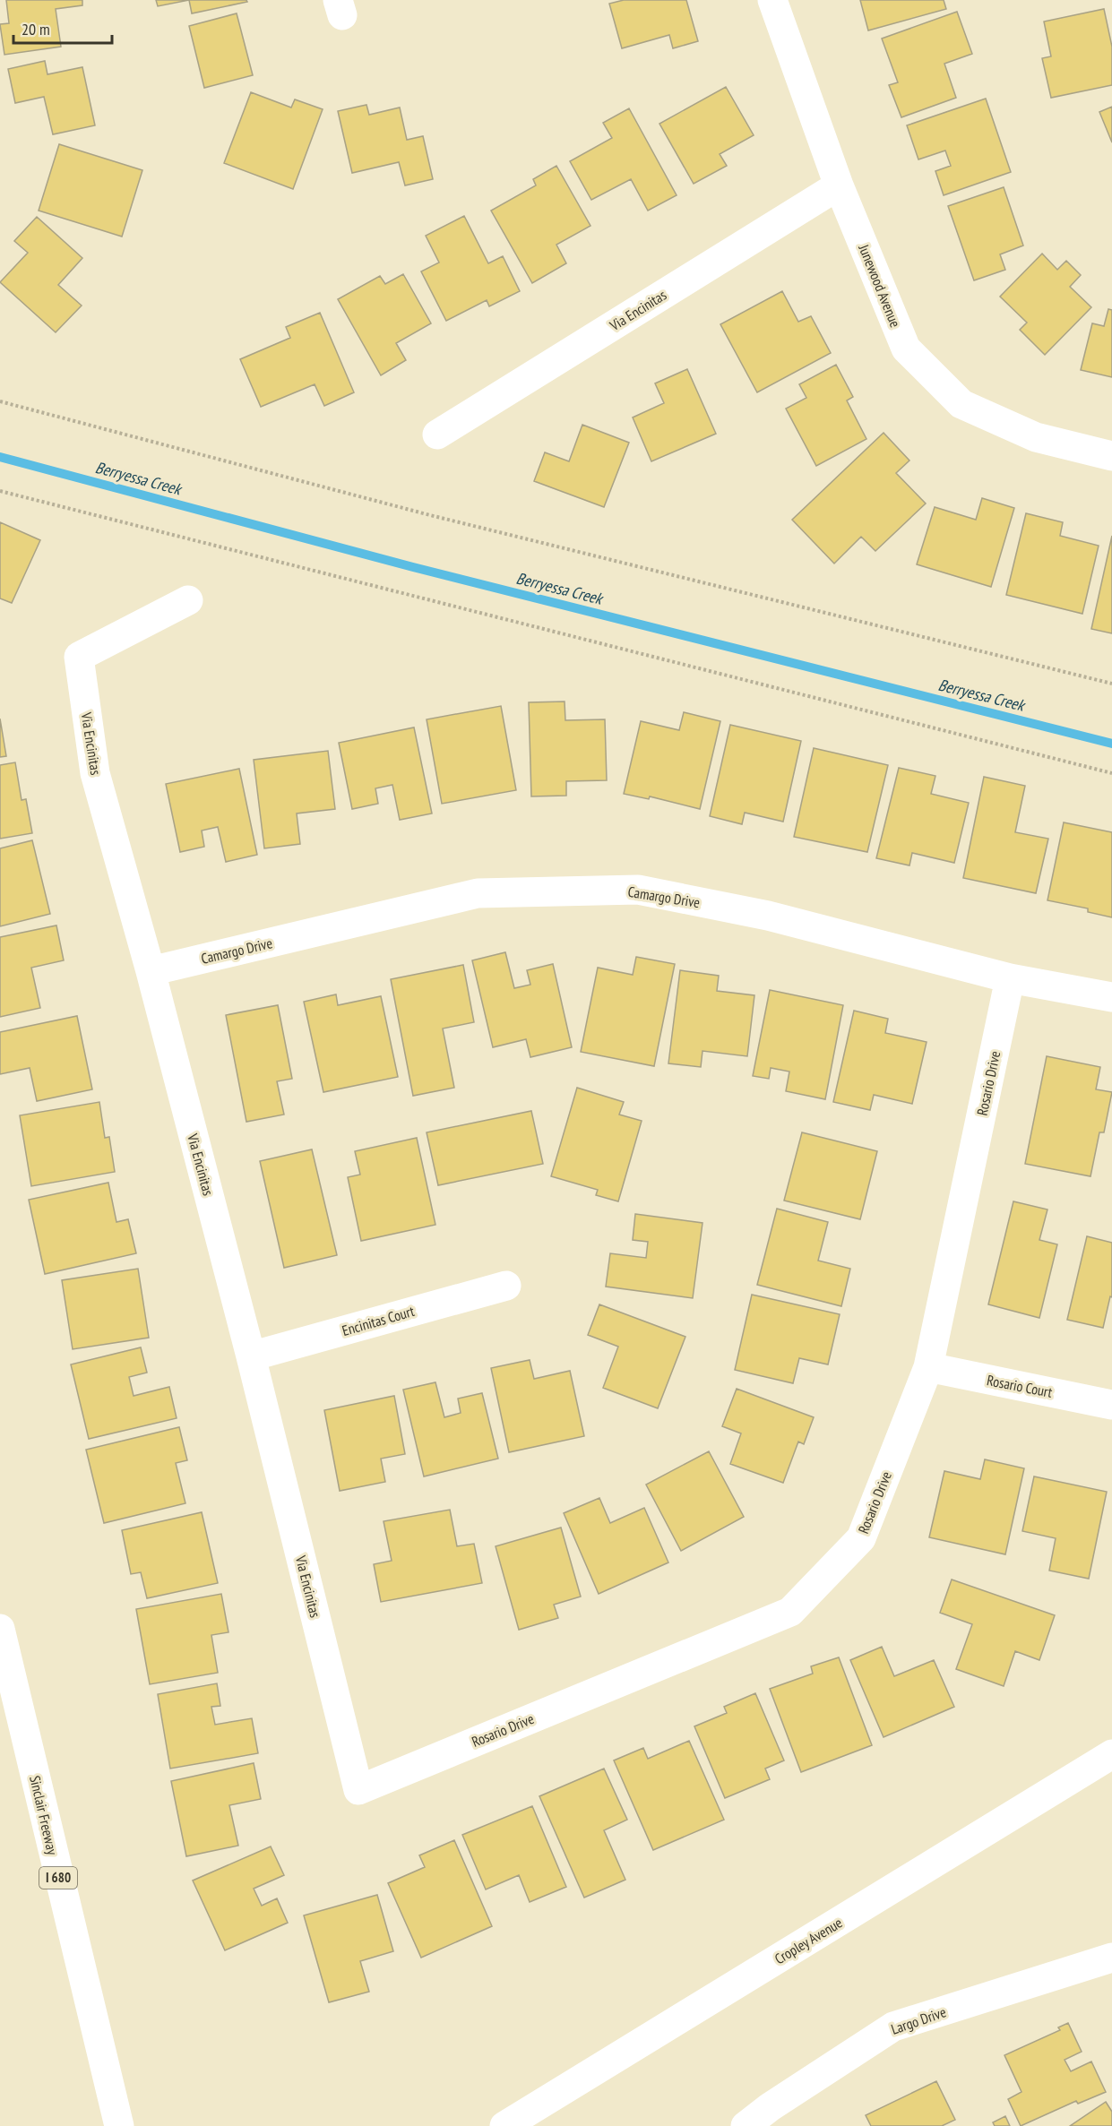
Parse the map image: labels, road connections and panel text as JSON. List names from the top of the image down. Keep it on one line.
{"streets":{"main road":["Junewood Avenue","Via Encinitas","Camargo Drive","Rosario Drive","Encinitas Court","Rosario Court","Sinclair Freeway","I 680","Cropley Avenue","Largo Drive"]},"crossings":[["Junewood Avenue","Via Encinitas"],["Via Encinitas","Camargo Drive"],["Via Encinitas","Rosario Drive"],["Via Encinitas","Encinitas Court"],["Camargo Drive","Rosario Drive"],["Rosario Drive","Rosario Court"]],"water":["Berryessa Creek"],"scale_bar":"20 m"}
